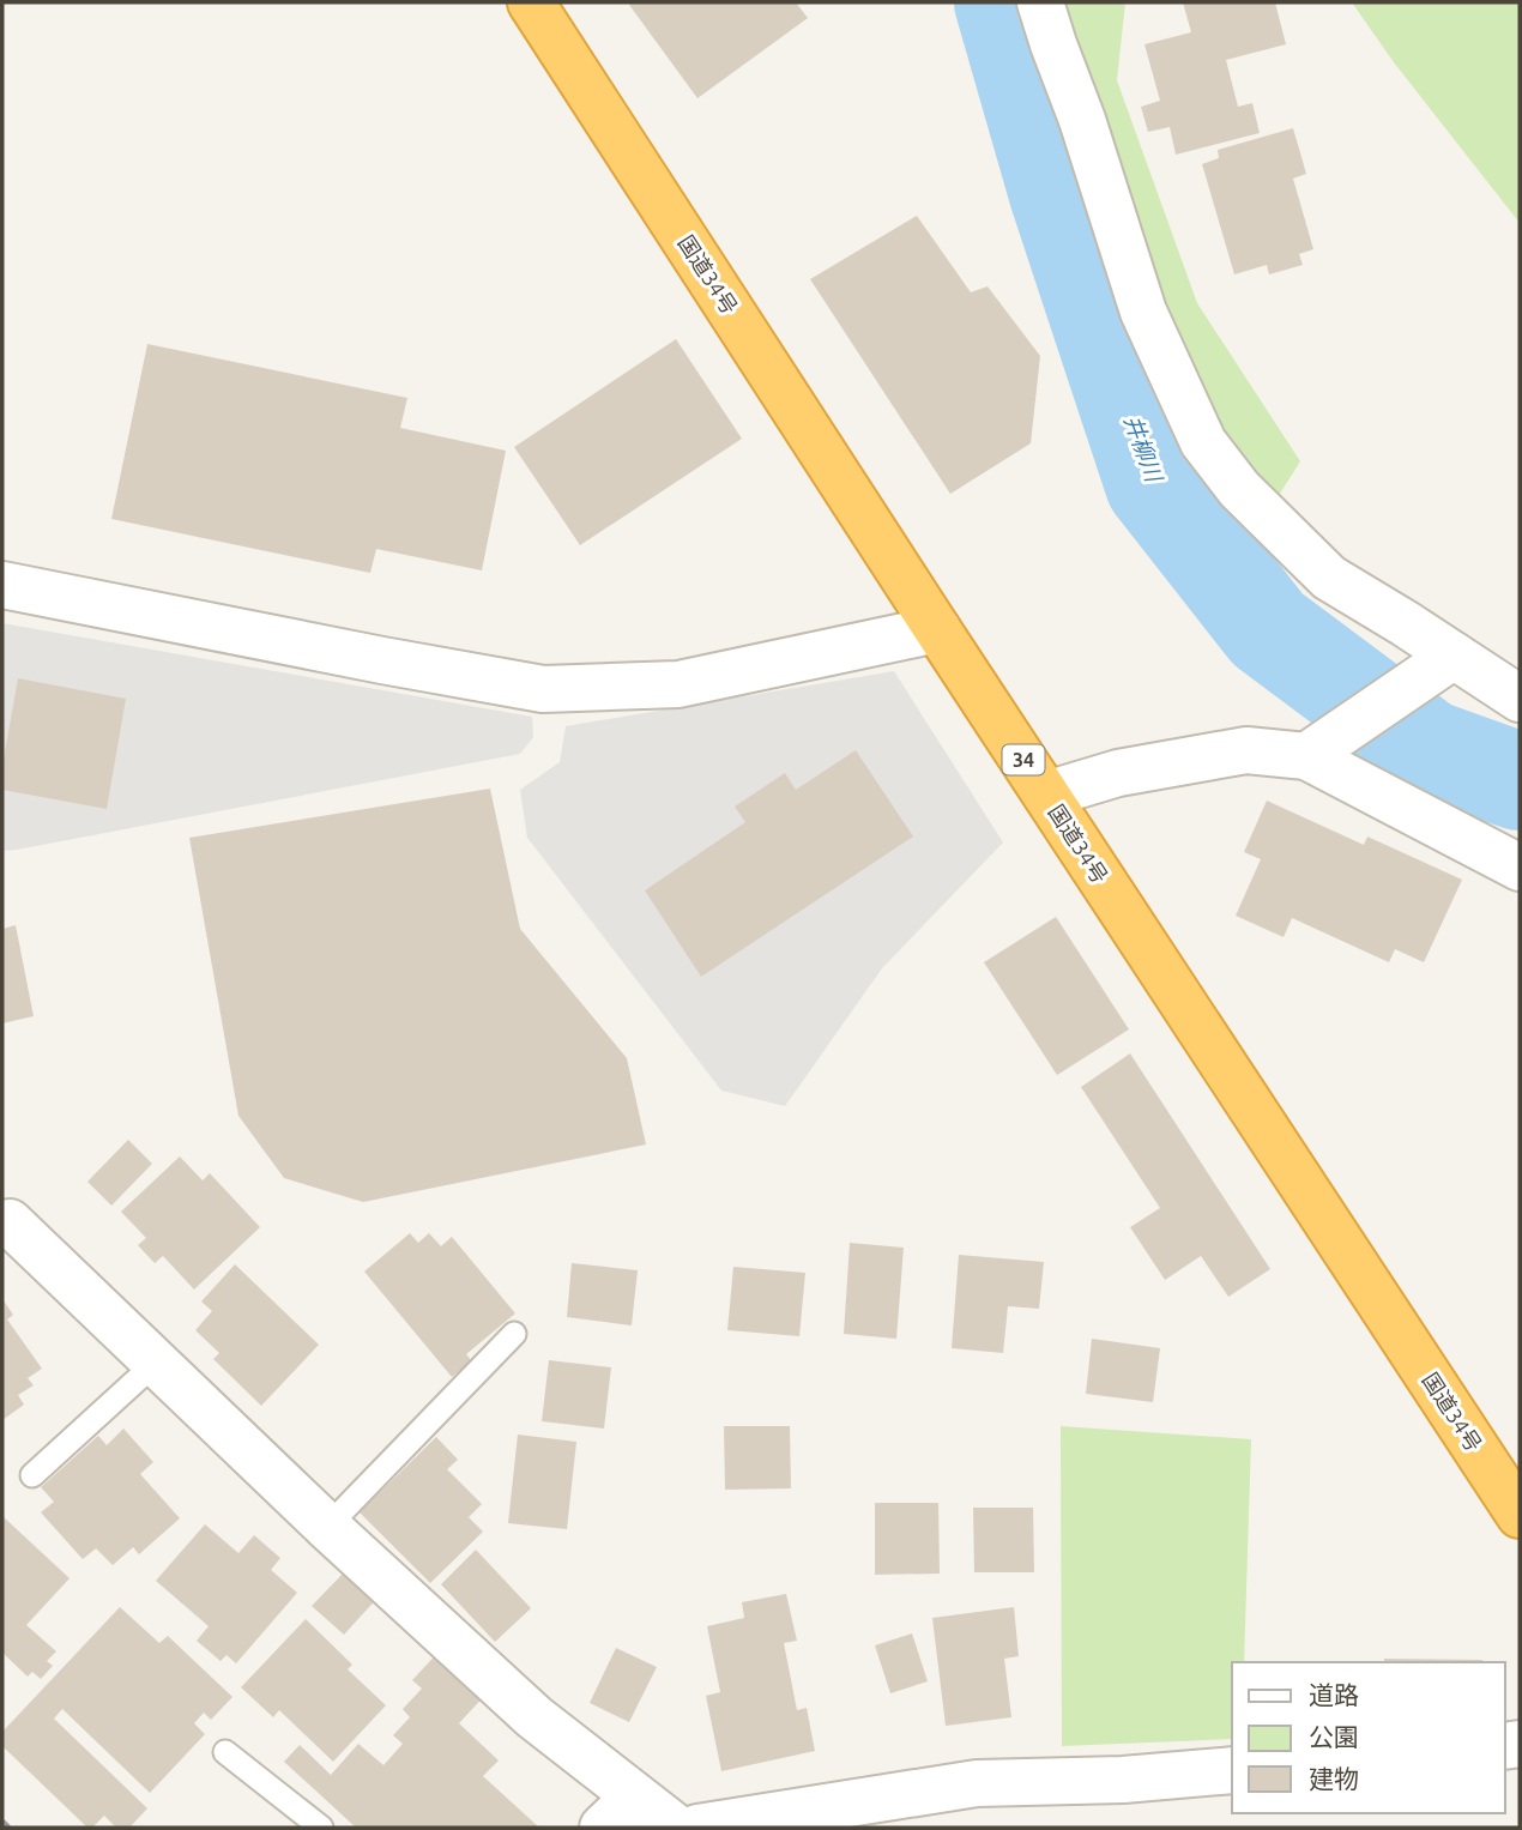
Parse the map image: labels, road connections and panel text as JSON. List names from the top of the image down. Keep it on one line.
{"streets":{"highway":["国道34号","34"]},"water":["井柳川"],"legend":["道路","公園","建物"]}
